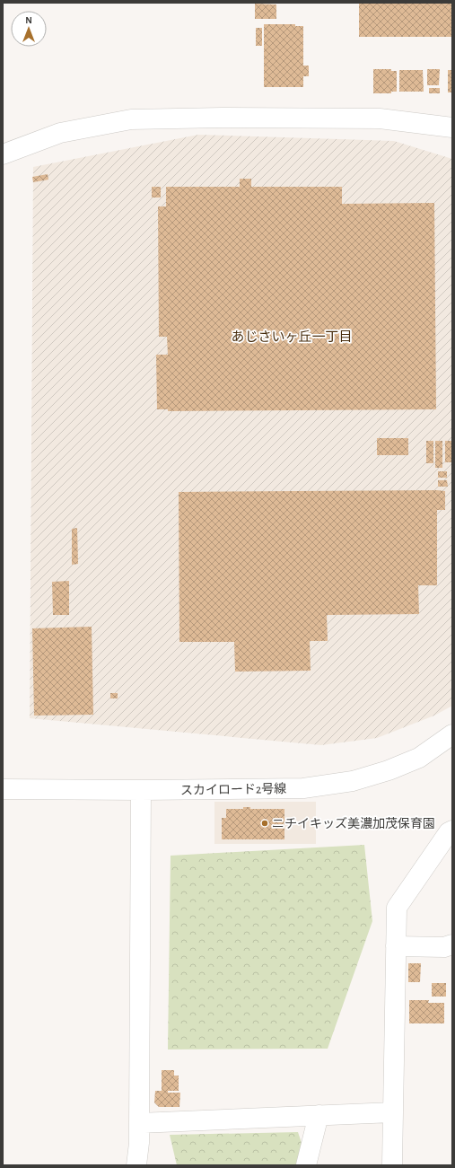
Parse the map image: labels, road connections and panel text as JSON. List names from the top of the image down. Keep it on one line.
{"streets":{"street":["スカイロード2号線"]},"districts":["あじさいヶ丘一丁目"],"places":["ニチイキッズ美濃加茂保育園"],"north":"top"}
